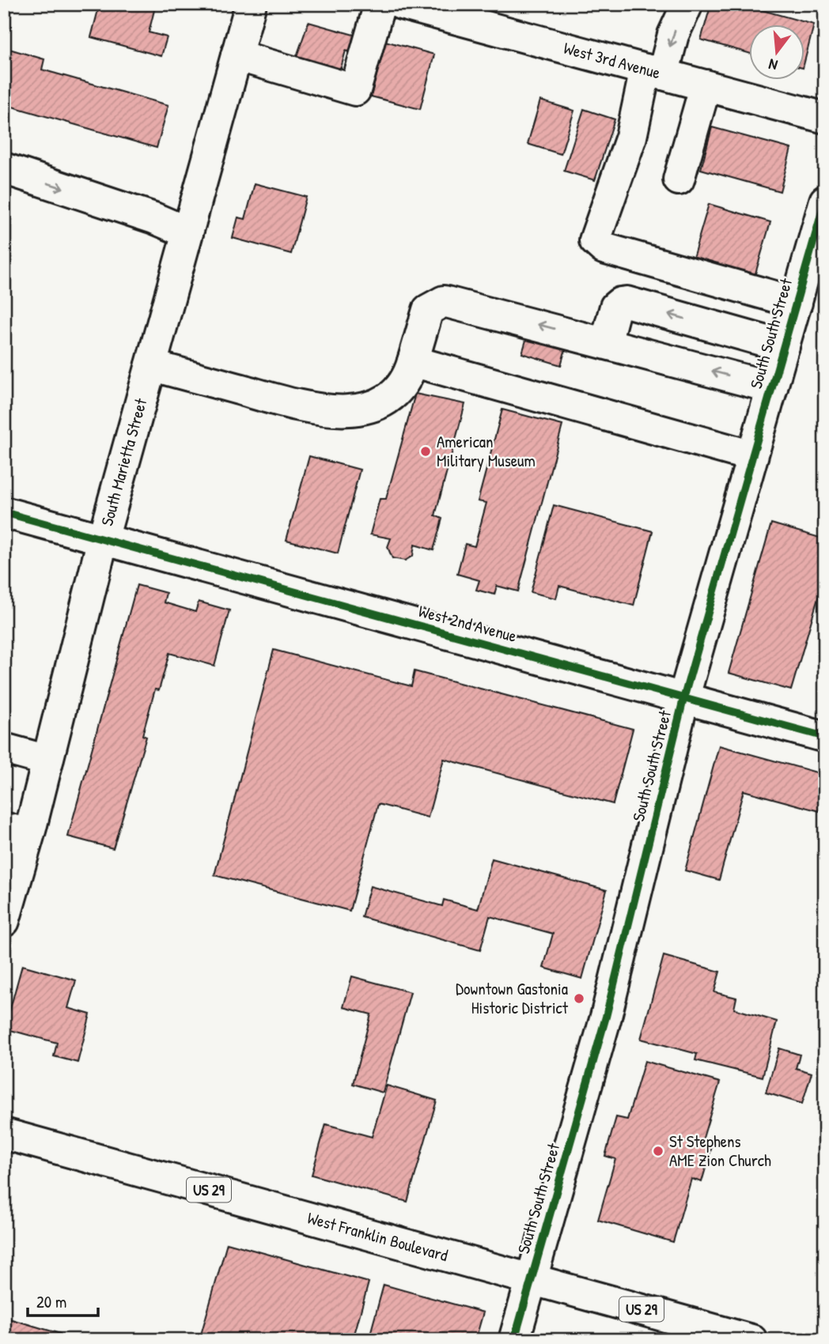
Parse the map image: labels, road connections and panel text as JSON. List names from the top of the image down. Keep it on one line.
{"streets":{"street":["West 3rd Avenue","South South Street","South Marietta Street","West 2nd Avenue","US 29","West Franklin Boulevard"]},"crossings":[["South South Street","West 2nd Avenue"],["South South Street","West Franklin Boulevard"],["South Marietta Street","West 2nd Avenue"]],"places":["American Military Museum","Downtown Gastonia Historic District","St Stephens AME Zion Church"],"scale_bar":"20 m","north":"bottom"}
